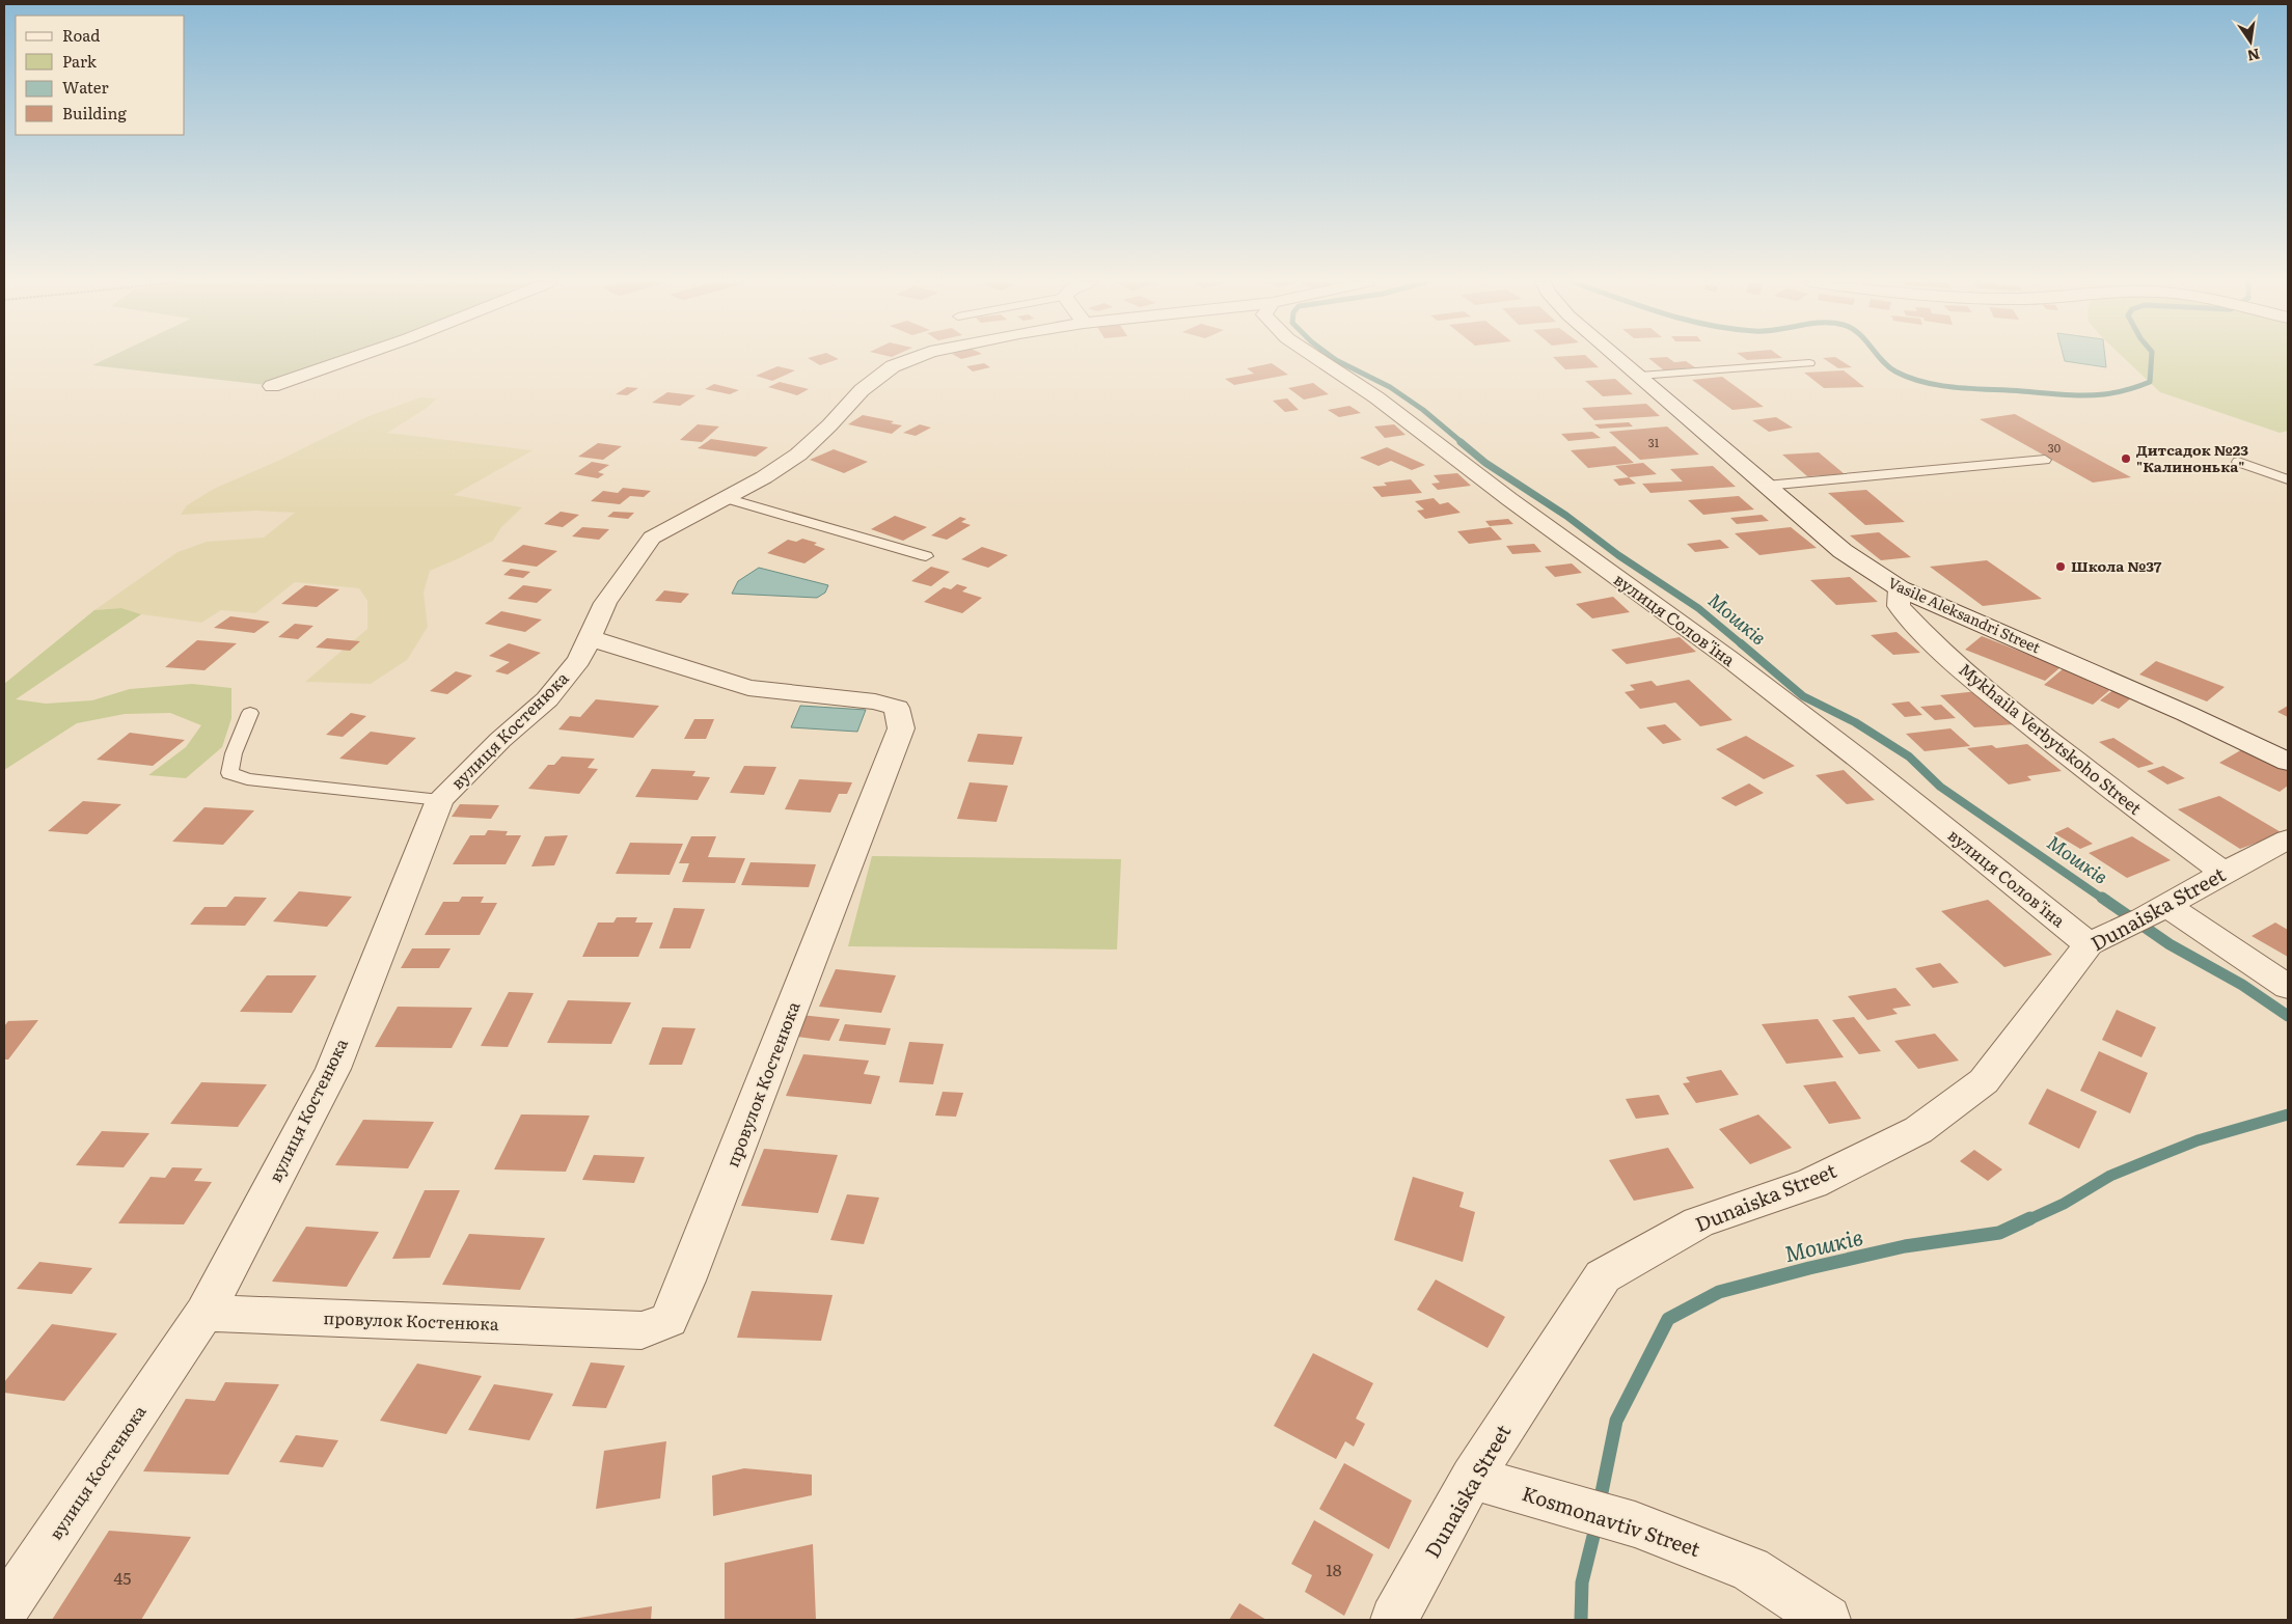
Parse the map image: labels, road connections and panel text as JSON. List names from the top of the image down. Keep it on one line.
{"streets":{"street":["Vasile Aleksandri Street","вулиця Солов'їна","вулиця Костенюка","Mykhaila Verbytskoho Street","Dunaiska Street","провулок Костенюка","Kosmonavtiv Street"]},"crossings":[["Vasile Aleksandri Street","Mykhaila Verbytskoho Street"],["вулиця Солов'їна","Dunaiska Street"],["вулиця Костенюка","провулок Костенюка"],["Mykhaila Verbytskoho Street","Dunaiska Street"],["Dunaiska Street","Kosmonavtiv Street"]],"water":["Мошків"],"places":["Дитсадок №23 \"Калинонька\"","Школа №37"],"house_numbers":["31","30","18","45"],"legend":["Road","Park","Water","Building"],"north":"bottom"}
